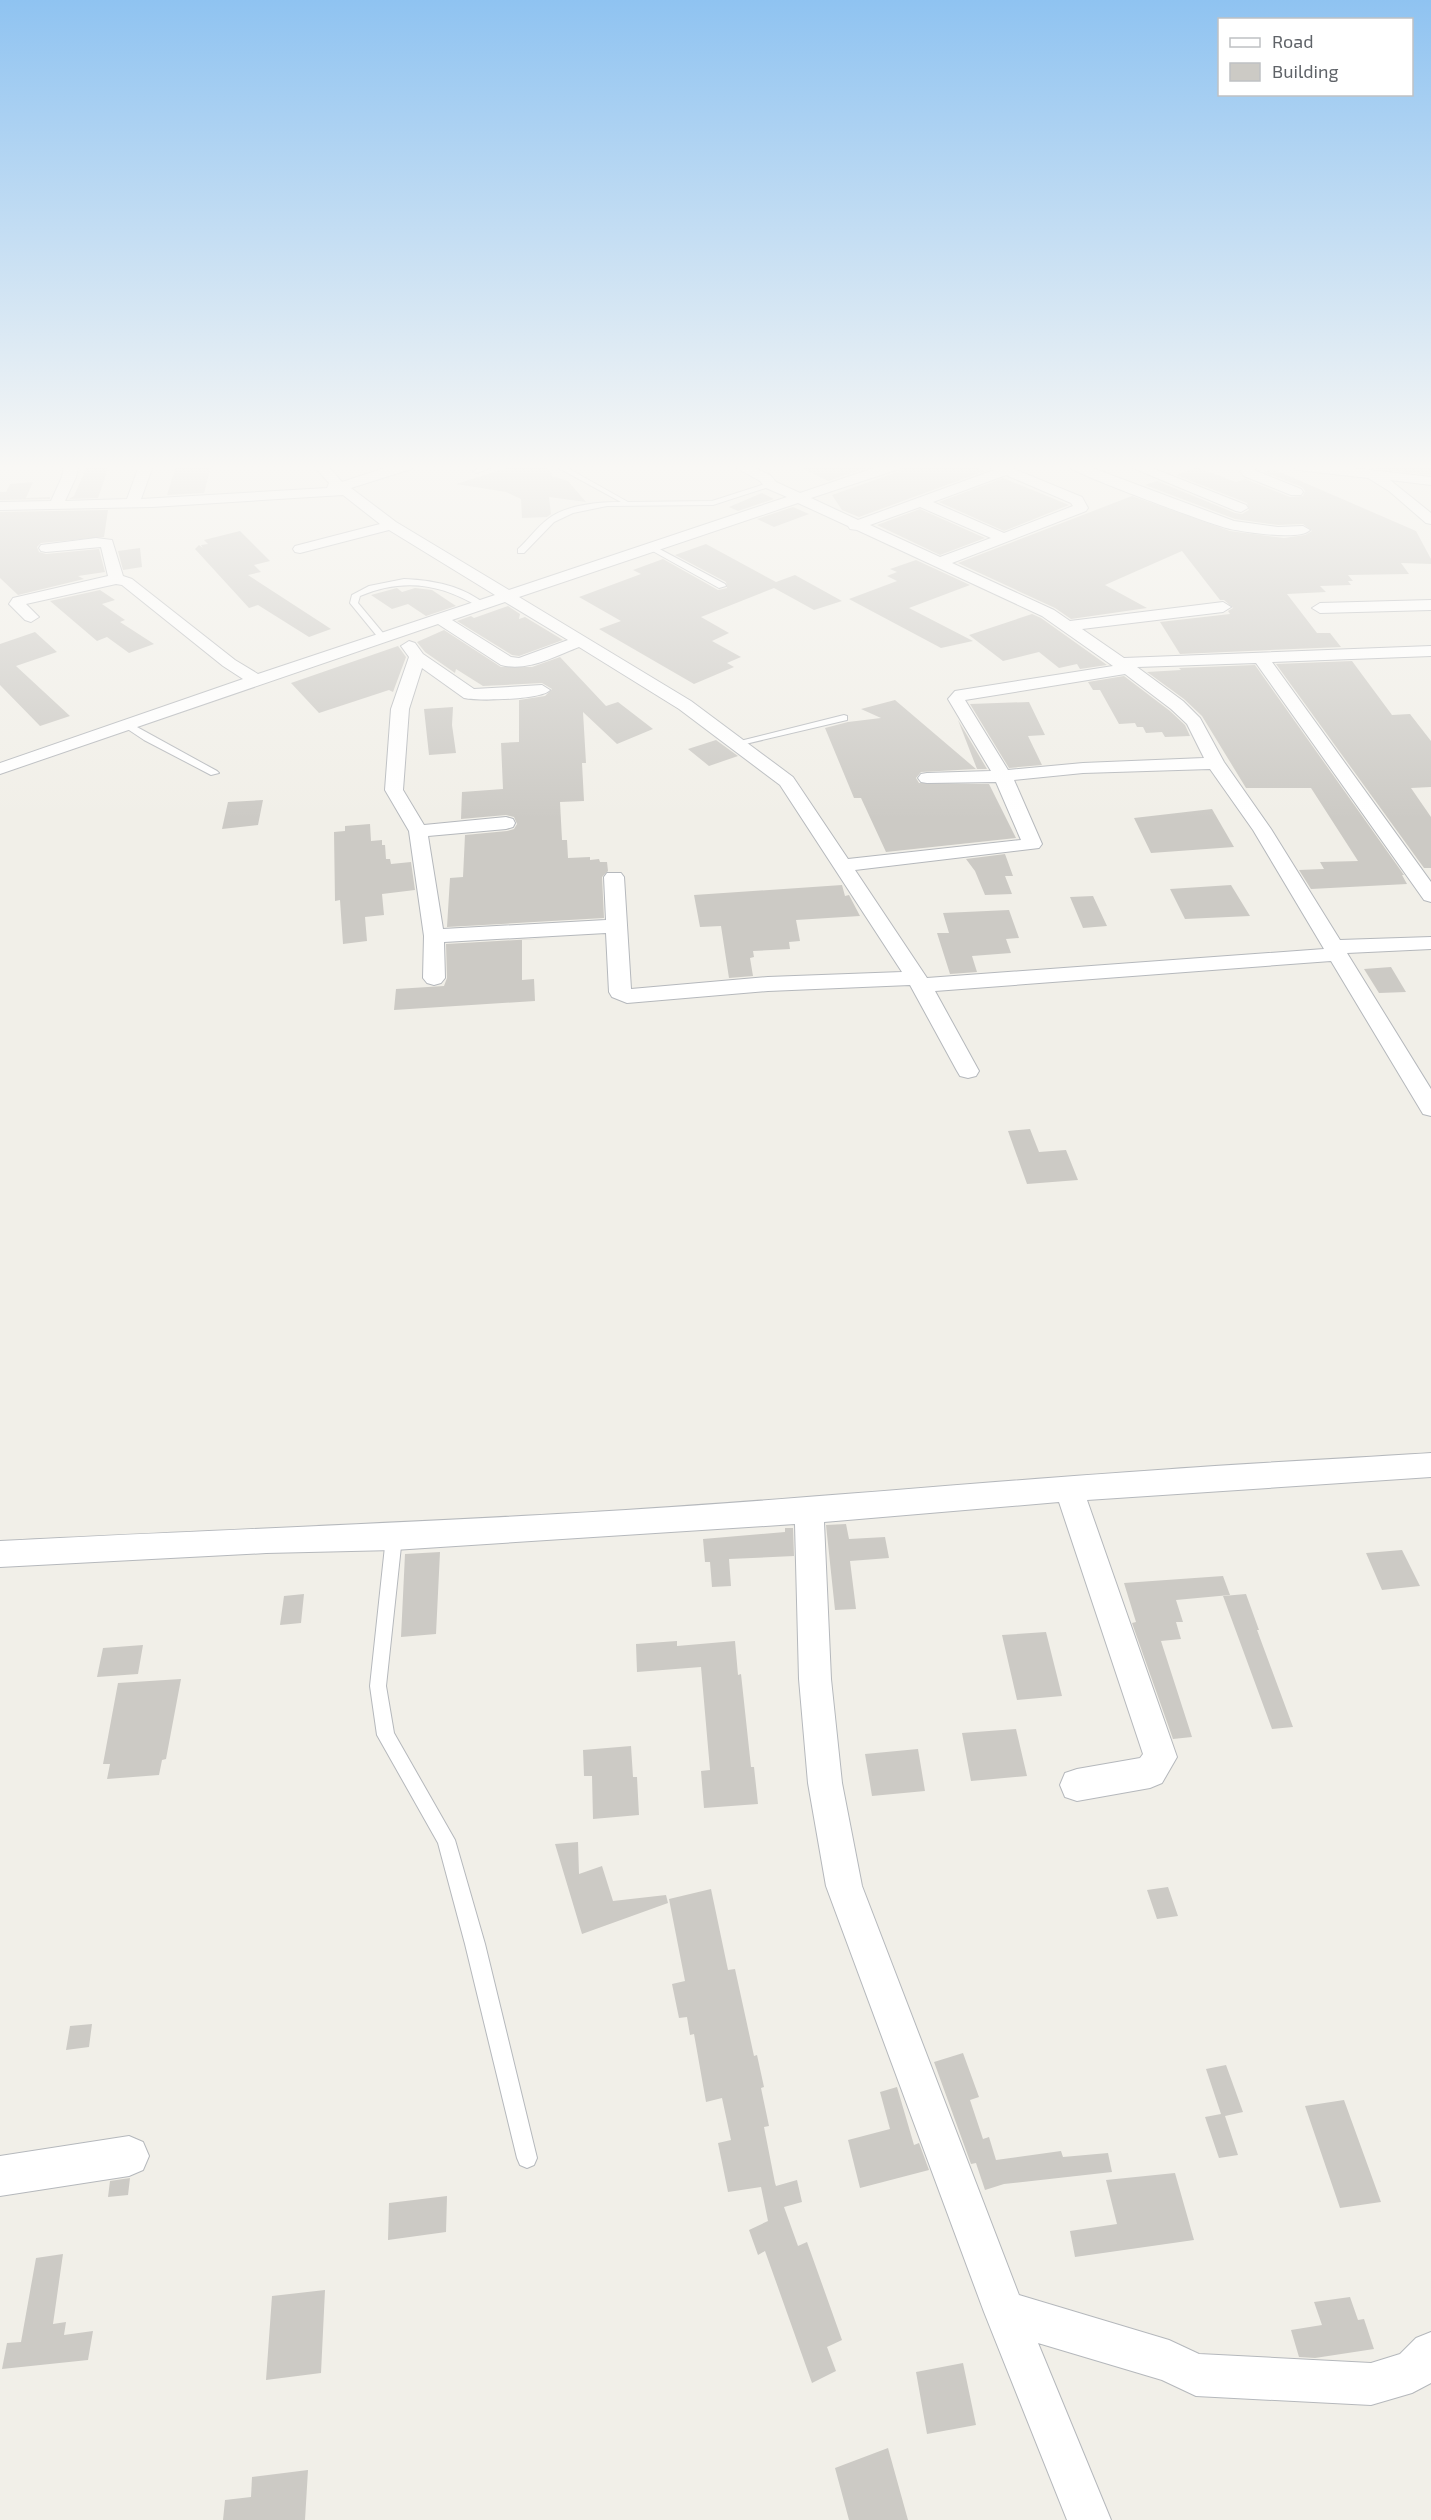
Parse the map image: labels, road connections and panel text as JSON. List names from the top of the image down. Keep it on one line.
{"legend":["Road","Building"]}
